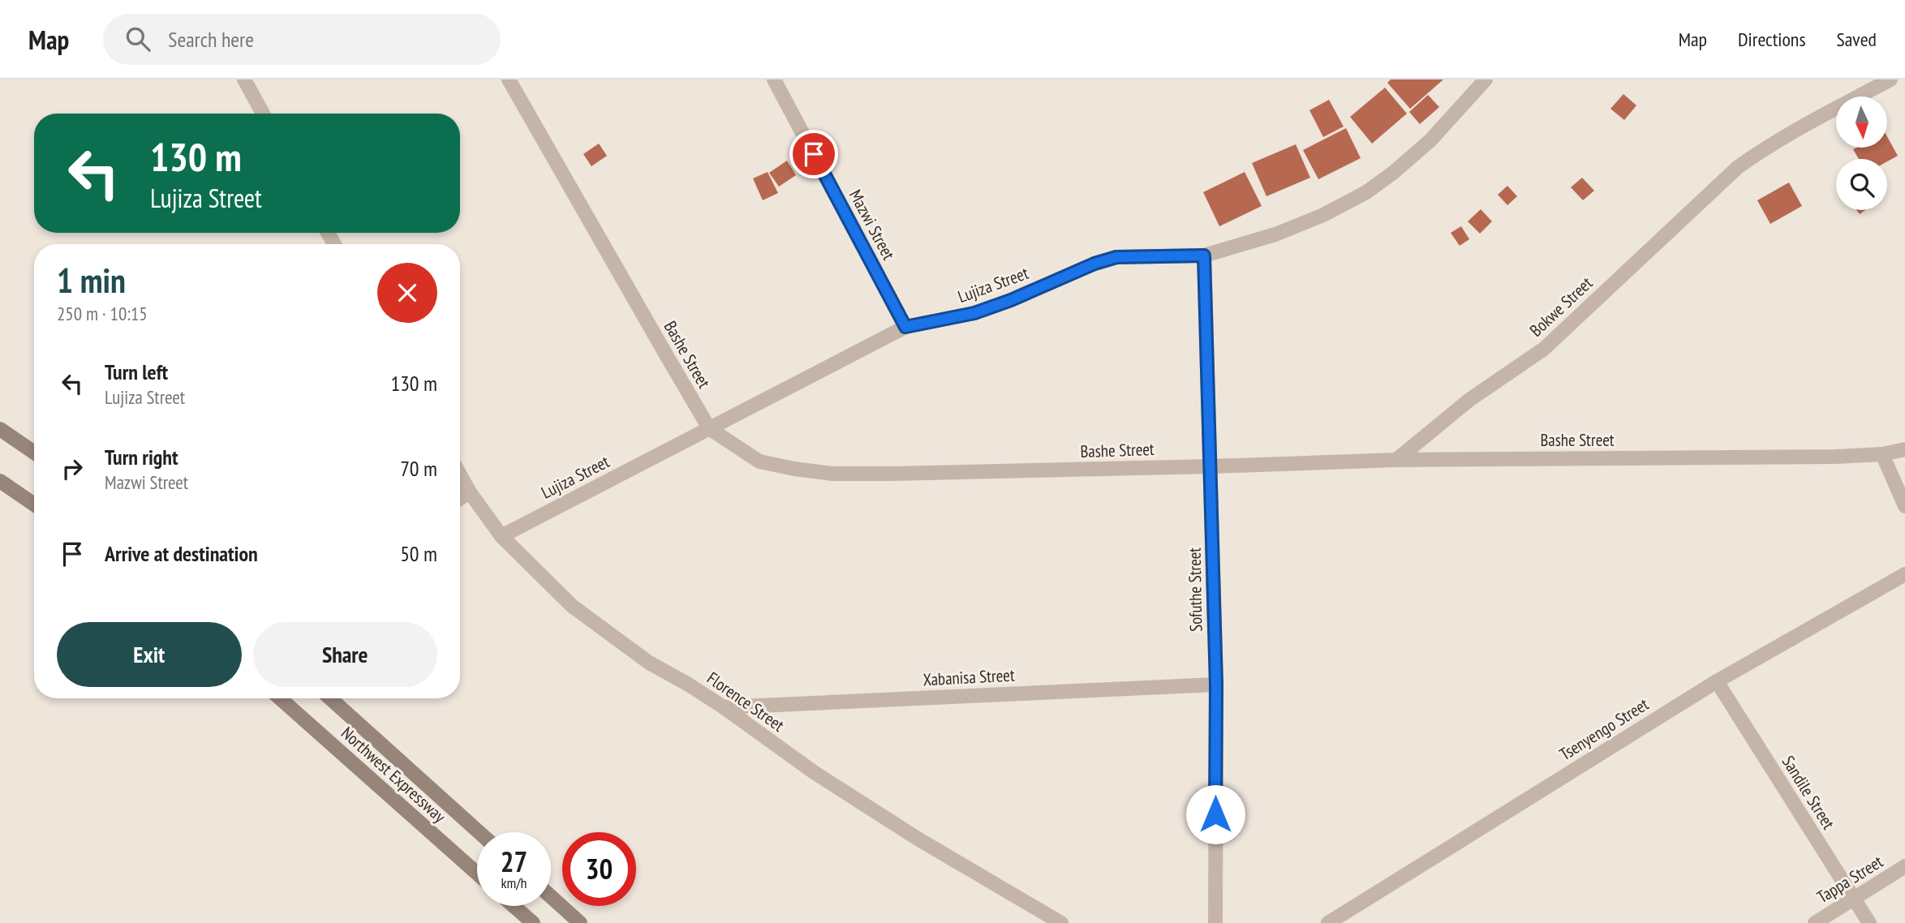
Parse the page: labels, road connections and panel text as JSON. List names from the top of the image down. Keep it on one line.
{"streets":{"main road":["Northwest Expressway"],"street":["Mazwi Street","Lujiza Street","Bokwe Street","Bashe Street","Sofuthe Street","Xabanisa Street","Florence Street","Tsenyengo Street","Sandile Street","Tappa Street"]},"crossings":[["Mazwi Street","Lujiza Street"],["Lujiza Street","Bashe Street"],["Lujiza Street","Sofuthe Street"],["Lujiza Street","Florence Street"],["Bokwe Street","Bashe Street"],["Bashe Street","Sofuthe Street"],["Sofuthe Street","Xabanisa Street"],["Xabanisa Street","Florence Street"],["Tsenyengo Street","Sandile Street"],["Sandile Street","Tappa Street"]],"north":"bottom","page":{"header":"Map","search":"Search here","nav":["Map","Directions","Saved"],"turn":["130 m","Lujiza Street"],"heading":["1 min","250 m · 10:15"],"list":[{"name":"Turn left","note":"Lujiza Street","value":"130 m"},{"name":"Turn right","note":"Mazwi Street","value":"70 m"},{"name":"Arrive at destination","value":"50 m"}],"buttons":["Exit","Share"],"speed":"27 km/h","limit":"30"}}
